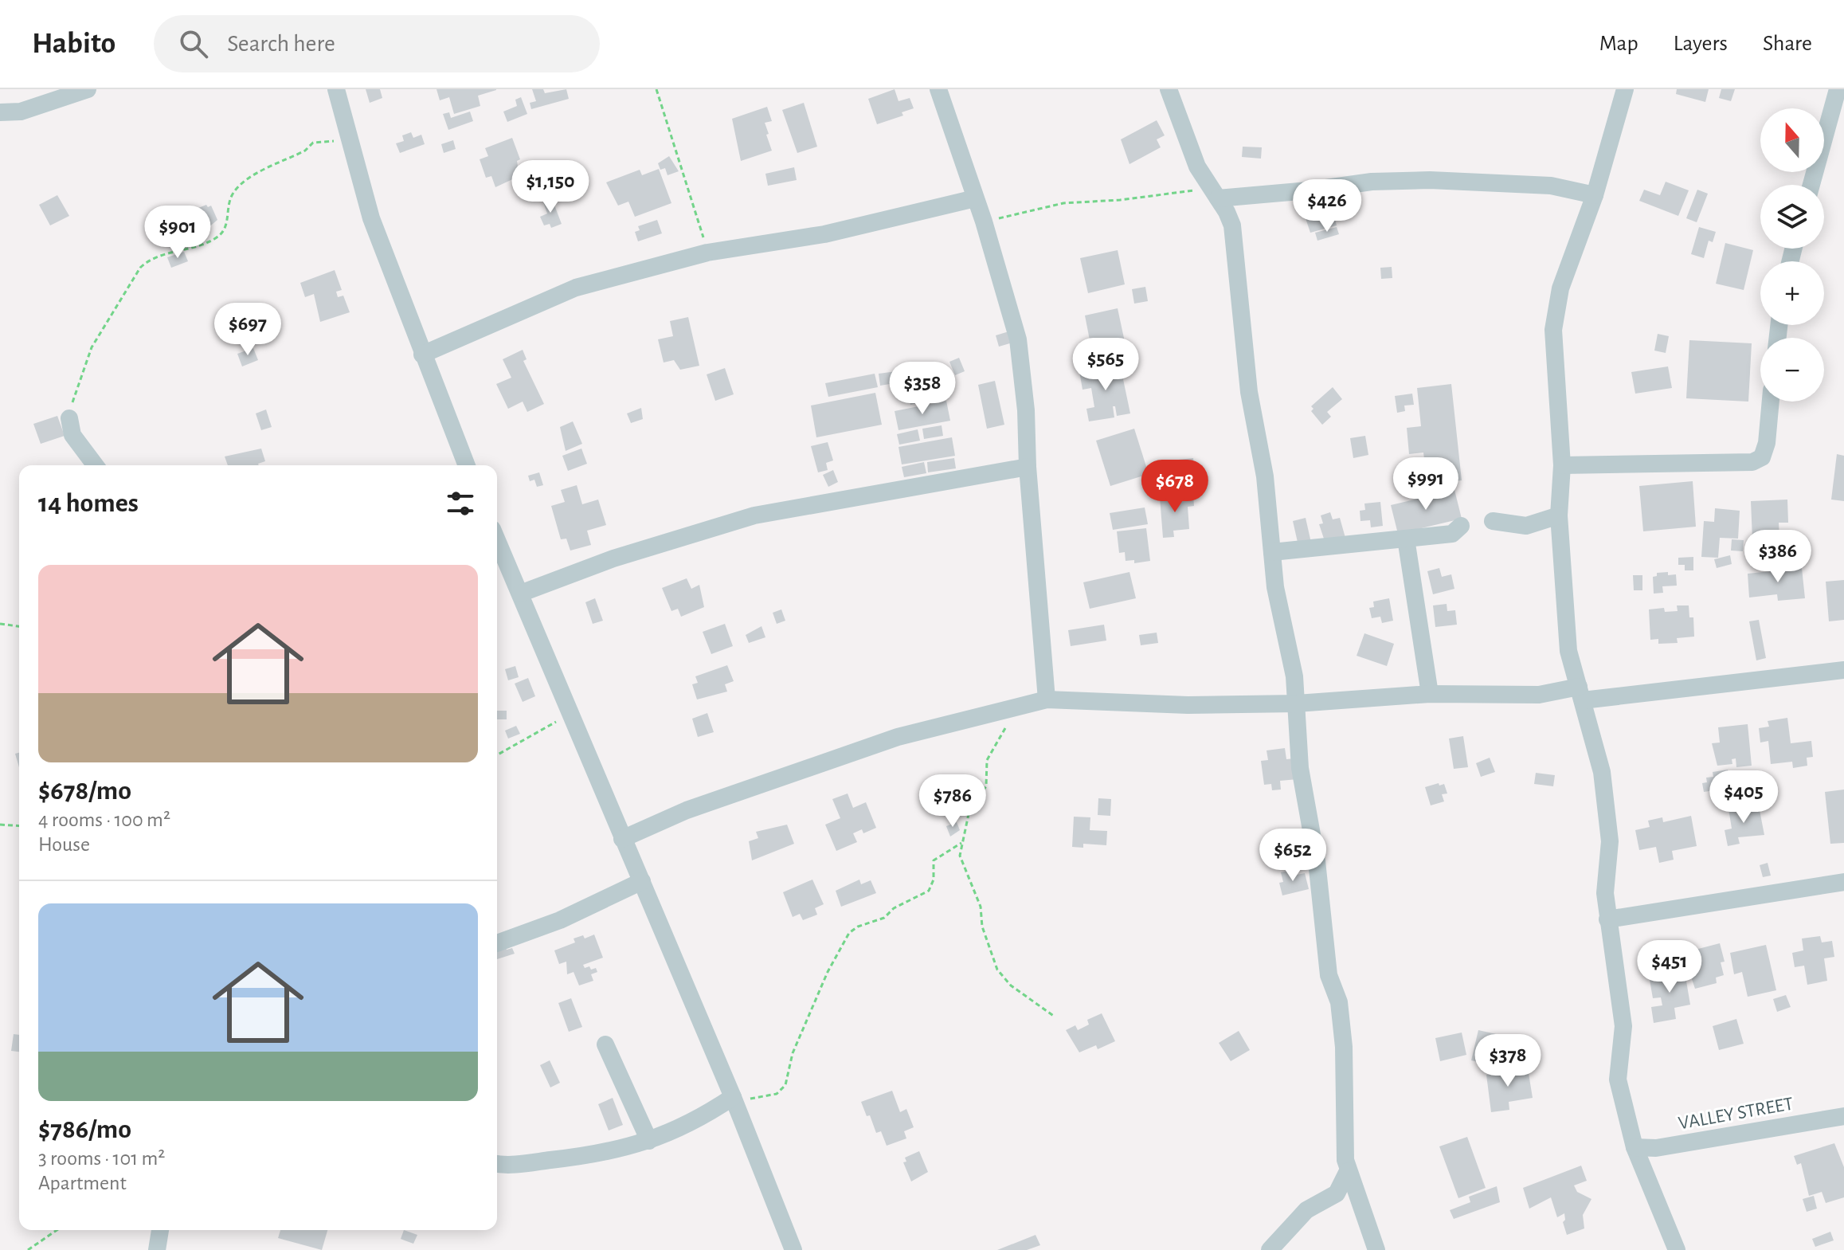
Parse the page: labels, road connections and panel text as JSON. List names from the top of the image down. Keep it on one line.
{"streets":{"street":["VALLEY STREET"]},"north":"top","page":{"header":"Habito","search":"Search here","nav":["Map","Layers","Share"],"map_buttons":["+","−"],"price":["$1,150","$426","$901","$697","$565","$358","$991","$678","$386","$405","$786","$652","$451","$378"],"heading":"14 homes","list":[{"name":"$678/mo","note":"4 rooms · 100 m² · House"},{"name":"$786/mo","note":"3 rooms · 101 m² · Apartment"}]}}
